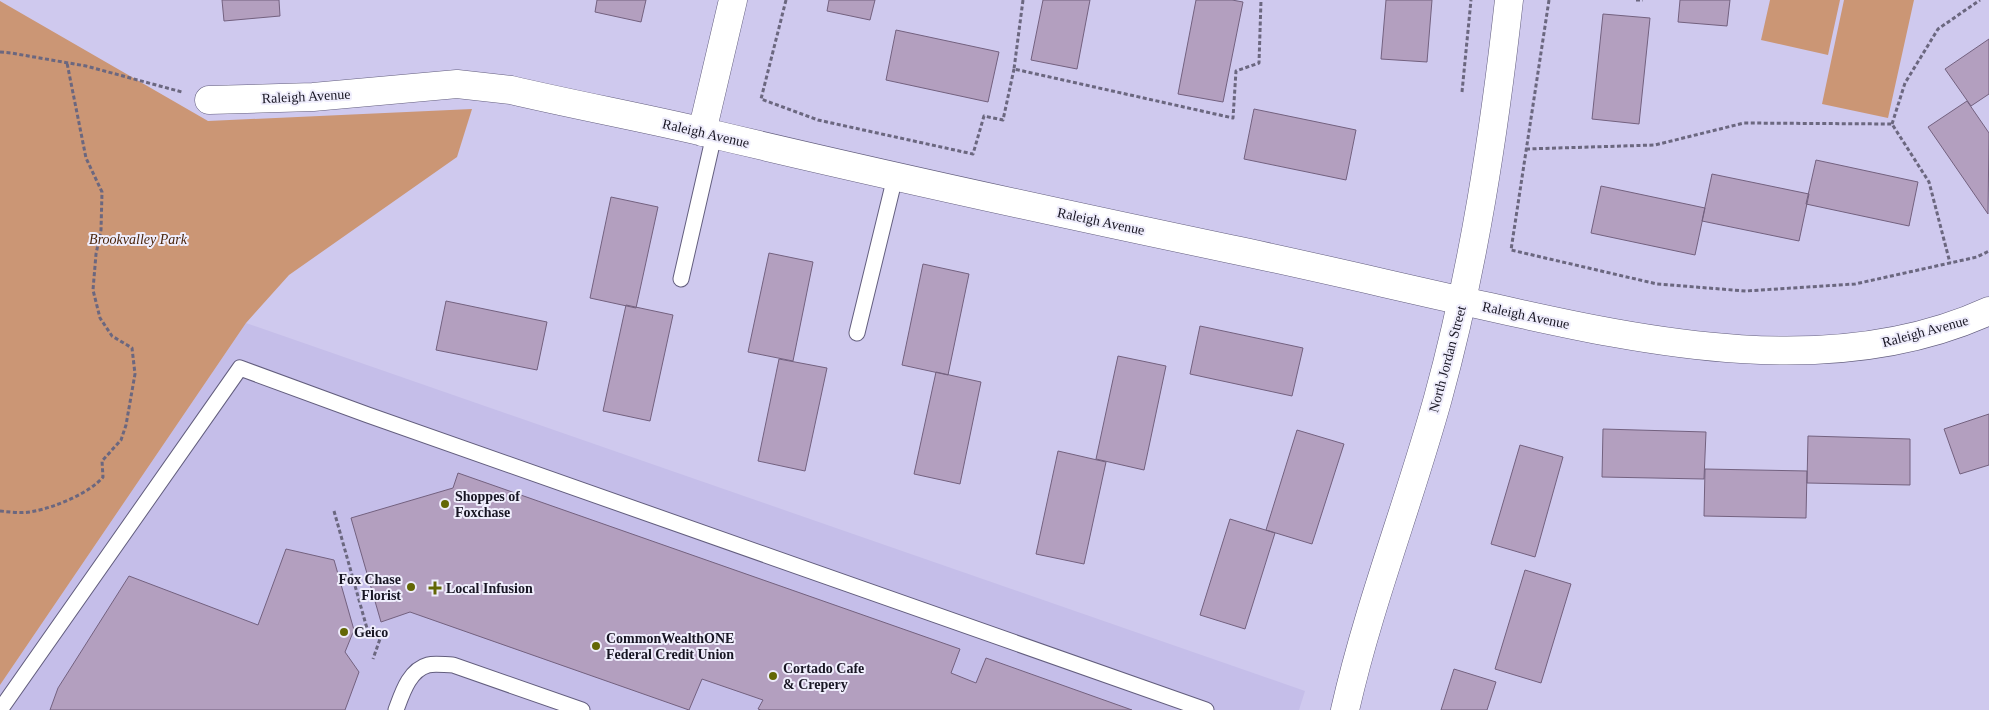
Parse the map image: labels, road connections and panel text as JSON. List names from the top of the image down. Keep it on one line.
{"streets":{"street":["Raleigh Avenue","North Jordan Street"]},"crossings":[["Raleigh Avenue","North Jordan Street"]],"parks":["Brookvalley Park"],"places":{"other":["Shoppes of Foxchase","Fox Chase Florist","Geico","CommonWealthONE Federal Credit Union","Cortado Cafe & Crepery"],"health":["Local Infusion"]}}
